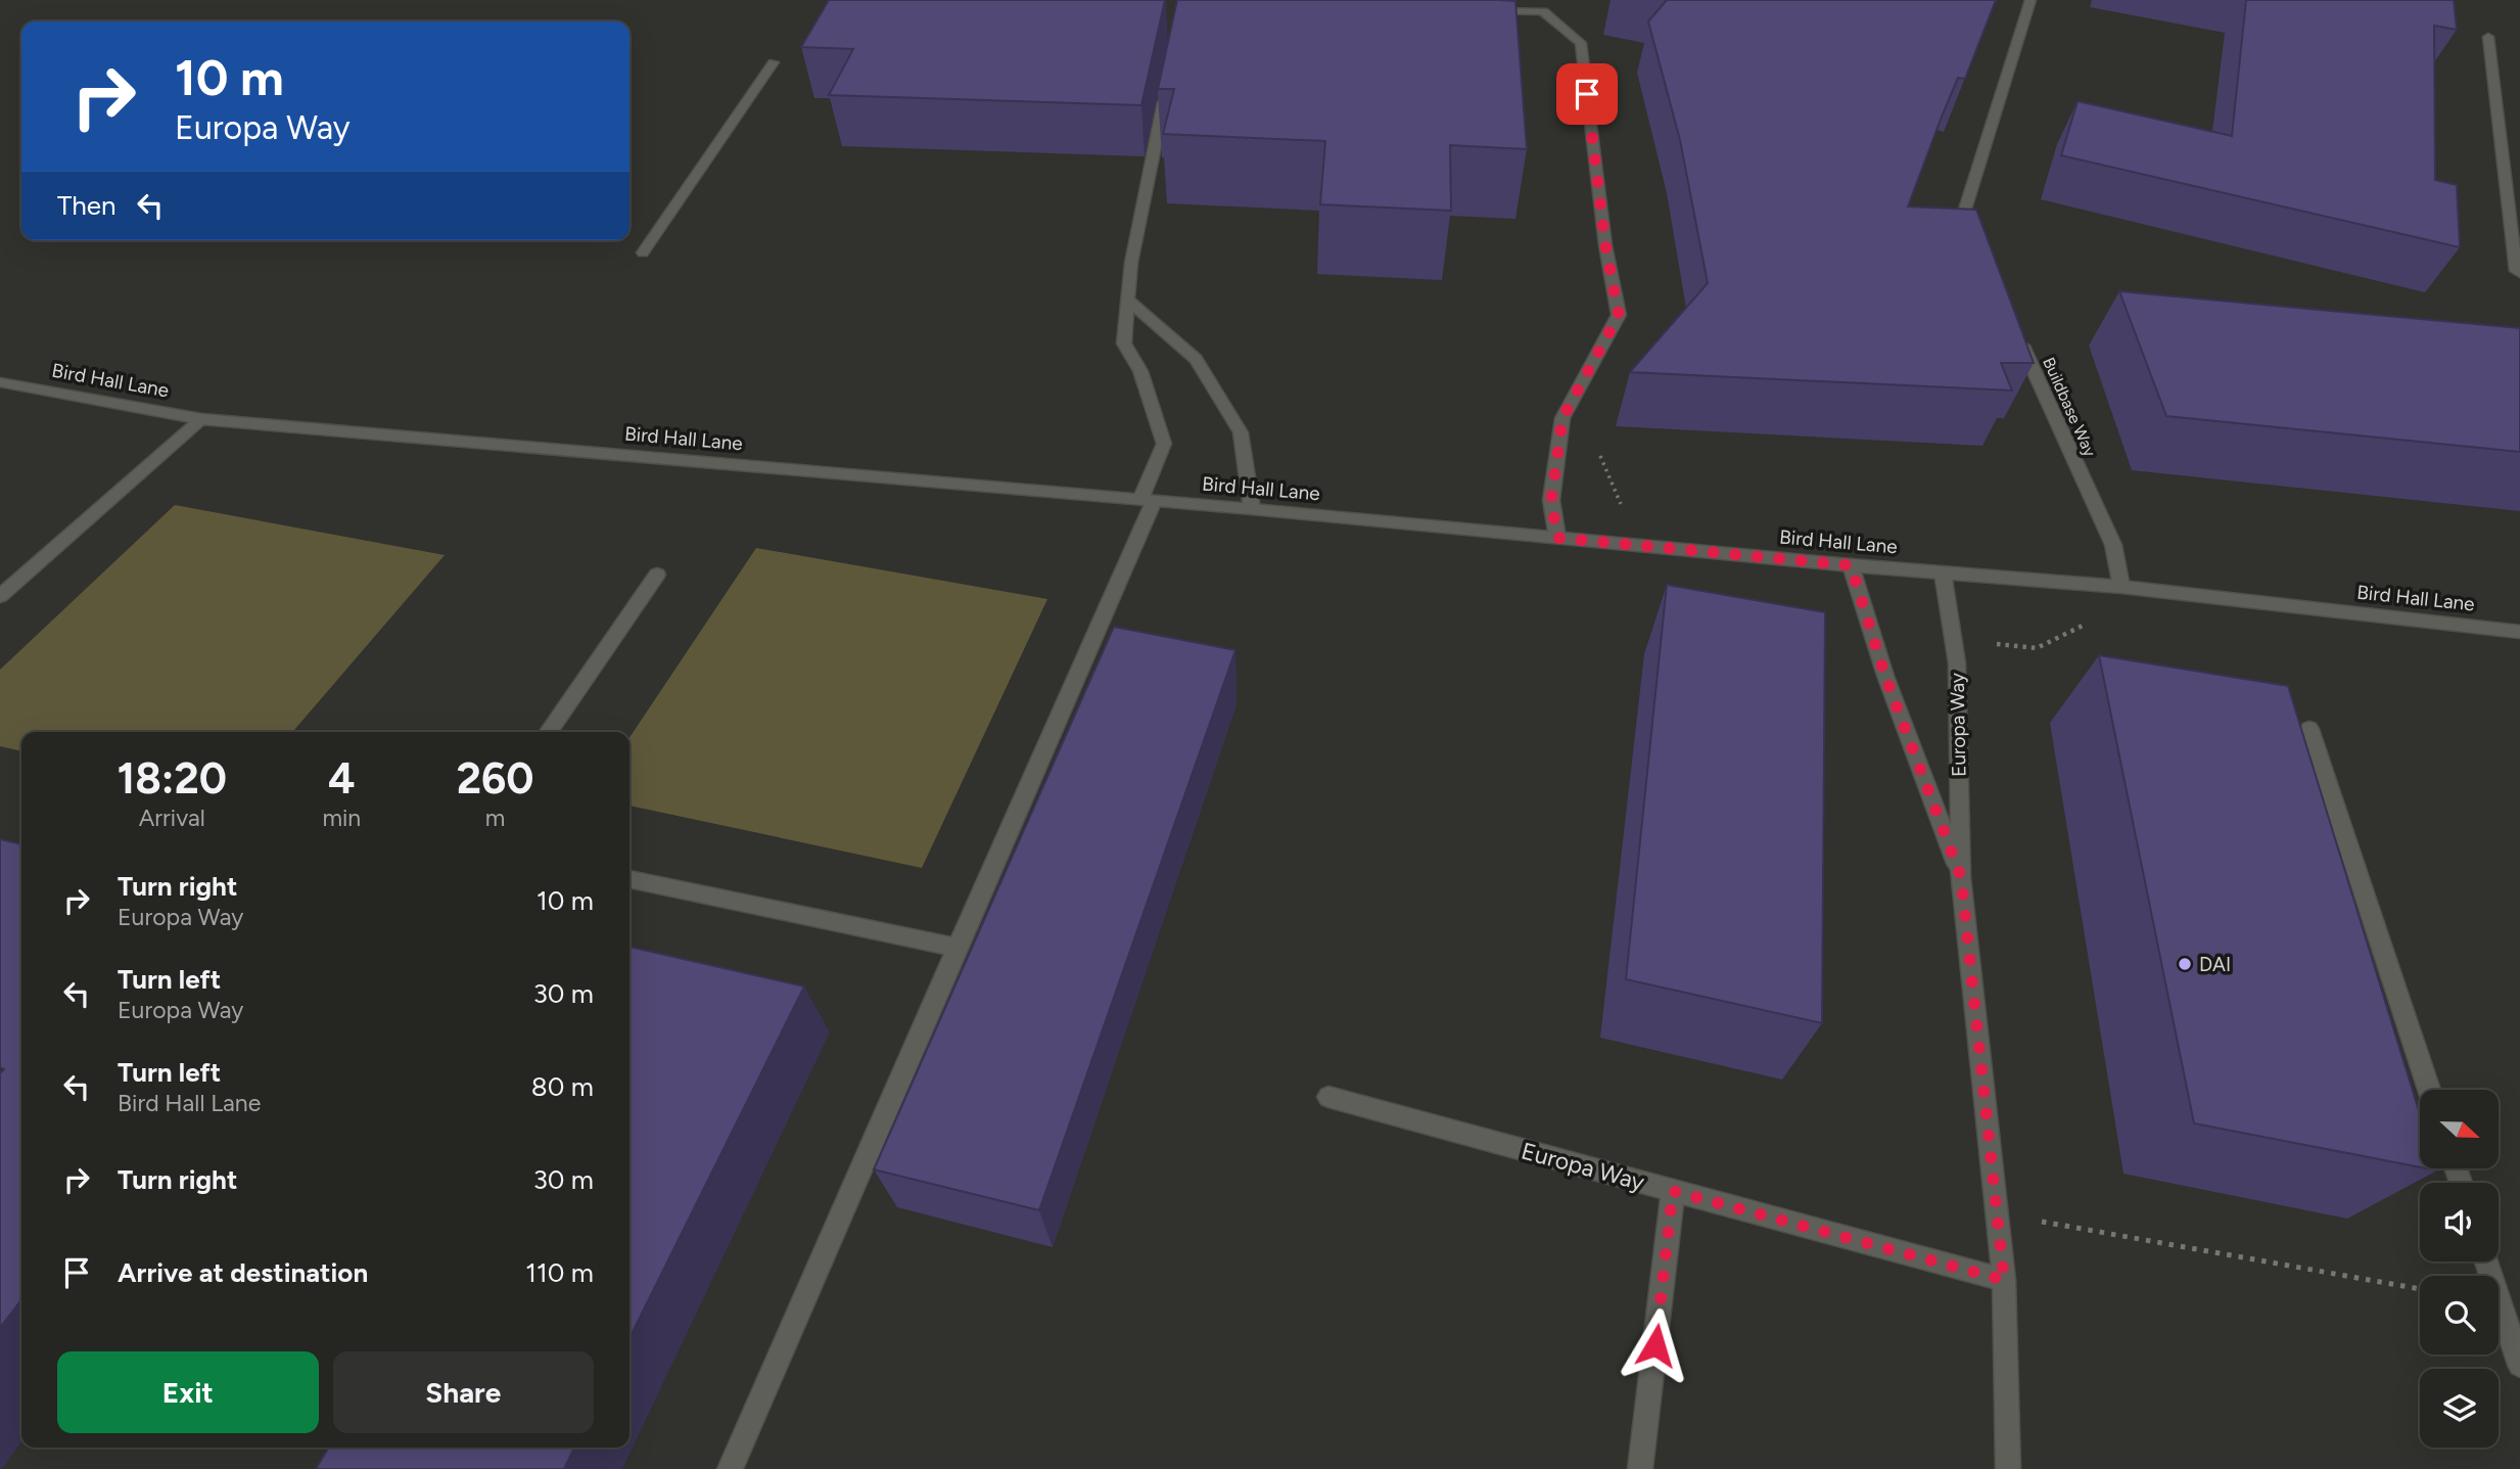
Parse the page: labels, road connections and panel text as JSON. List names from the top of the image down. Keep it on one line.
{"streets":{"street":["Bird Hall Lane","Buildbase Way","Europa Way"]},"crossings":[["Bird Hall Lane","Buildbase Way"],["Bird Hall Lane","Europa Way"]],"places":["DAI"],"north":"right","page":{"turn":["10 m","Europa Way"],"then":"Then","eta":["18:20","Arrival","4","min","260","m"],"list":[{"name":"Turn right","note":"Europa Way","value":"10 m"},{"name":"Turn left","note":"Europa Way","value":"30 m"},{"name":"Turn left","note":"Bird Hall Lane","value":"80 m"},{"name":"Turn right","value":"30 m"},{"name":"Arrive at destination","value":"110 m"}],"buttons":["Exit","Share"]}}
